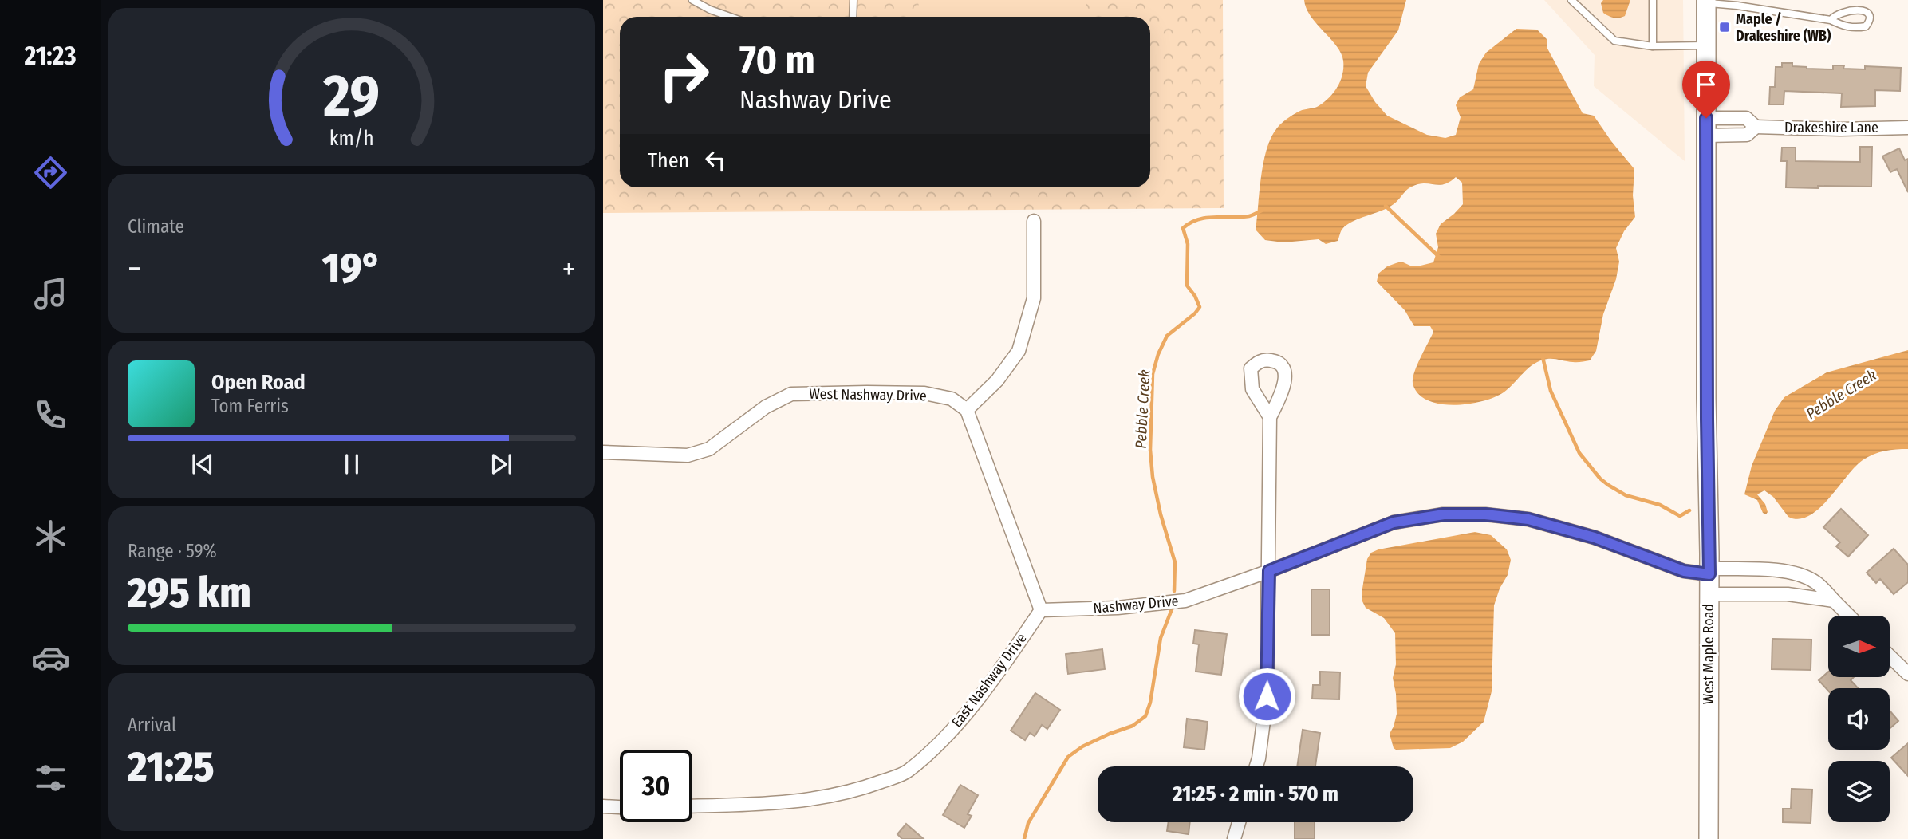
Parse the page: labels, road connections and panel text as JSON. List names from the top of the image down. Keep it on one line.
{"streets":{"main road":["West Maple Road"],"street":["Drakeshire Lane","West Nashway Drive","Nashway Drive","East Nashway Drive"]},"crossings":[["Drakeshire Lane","West Maple Road"],["Nashway Drive","West Maple Road"],["Nashway Drive","East Nashway Drive"]],"water":["Pebble Creek"],"places":{"transit":["Maple / Drakeshire (WB)"]},"north":"right","page":{"tabs":"21:23","turn":["70 m","Nashway Drive"],"then":"Then","tile":["Climate",["Range · 59%","295 km"],["Arrival","21:25"]],"heat":["−","19°","+"],"song":["Open Road","Tom Ferris"],"limit":"30","trip":"21:25 · 2 min · 570 m","gauge":["29","km/h"]}}
